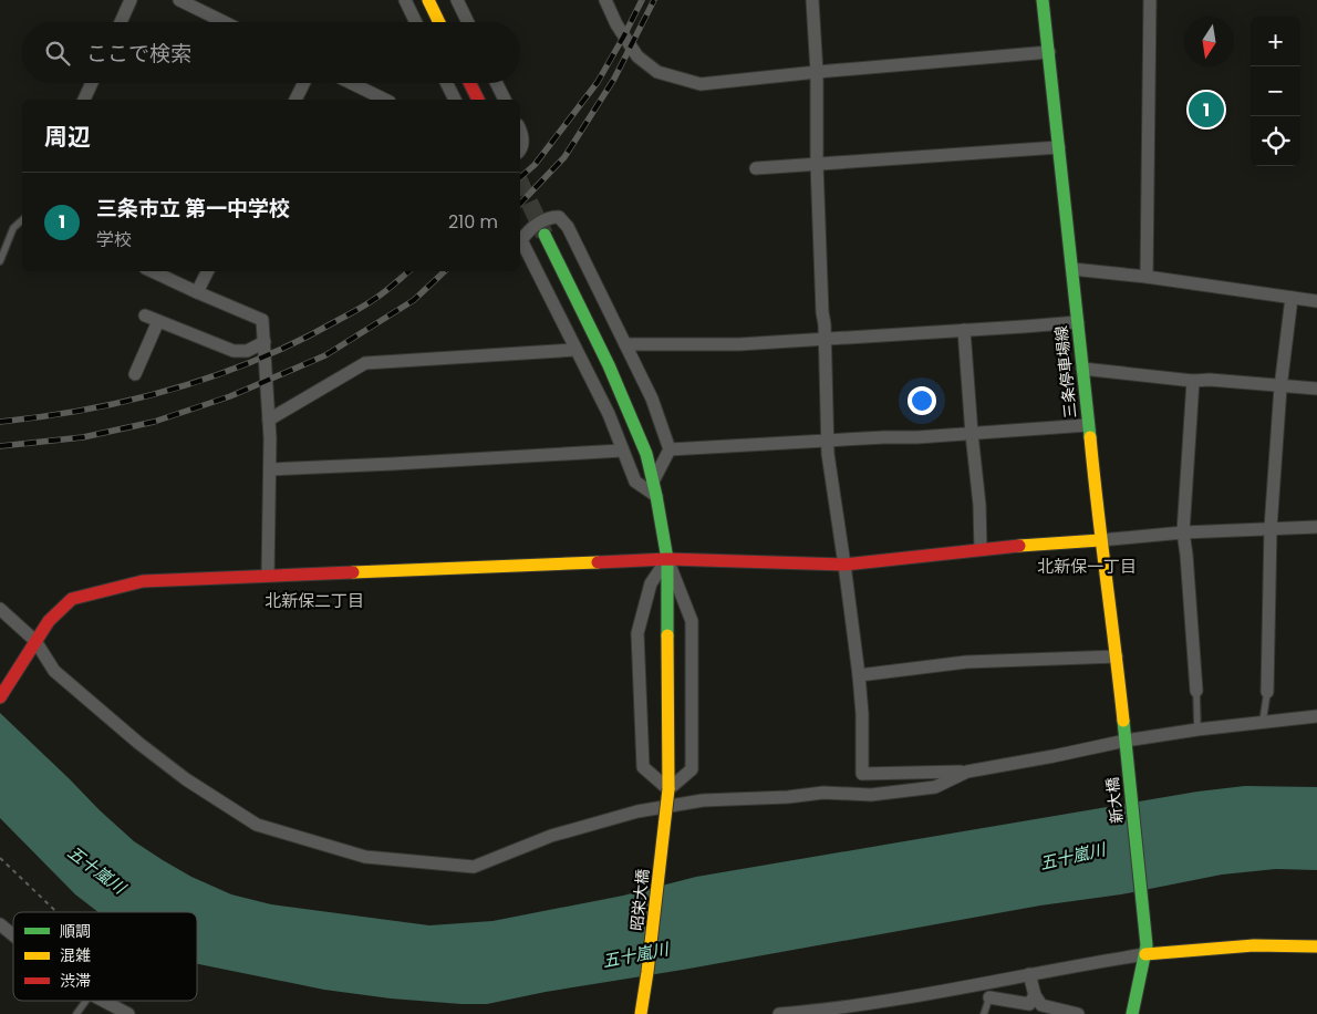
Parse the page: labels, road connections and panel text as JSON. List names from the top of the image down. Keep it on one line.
{"streets":{"street":["三条停車場線","新大橋","昭栄大橋"]},"crossings":[["三条停車場線","新大橋"]],"districts":["北新保一丁目","北新保二丁目"],"water":["五十嵐川"],"legend":["順調","混雑","渋滞"],"north":"bottom","page":{"map_buttons":["+","−"],"search":"ここで検索","pins":"1","heading":"周辺","list":[{"mark":"1","name":"三条市立 第一中学校","note":"学校","value":"210 m"}]}}
